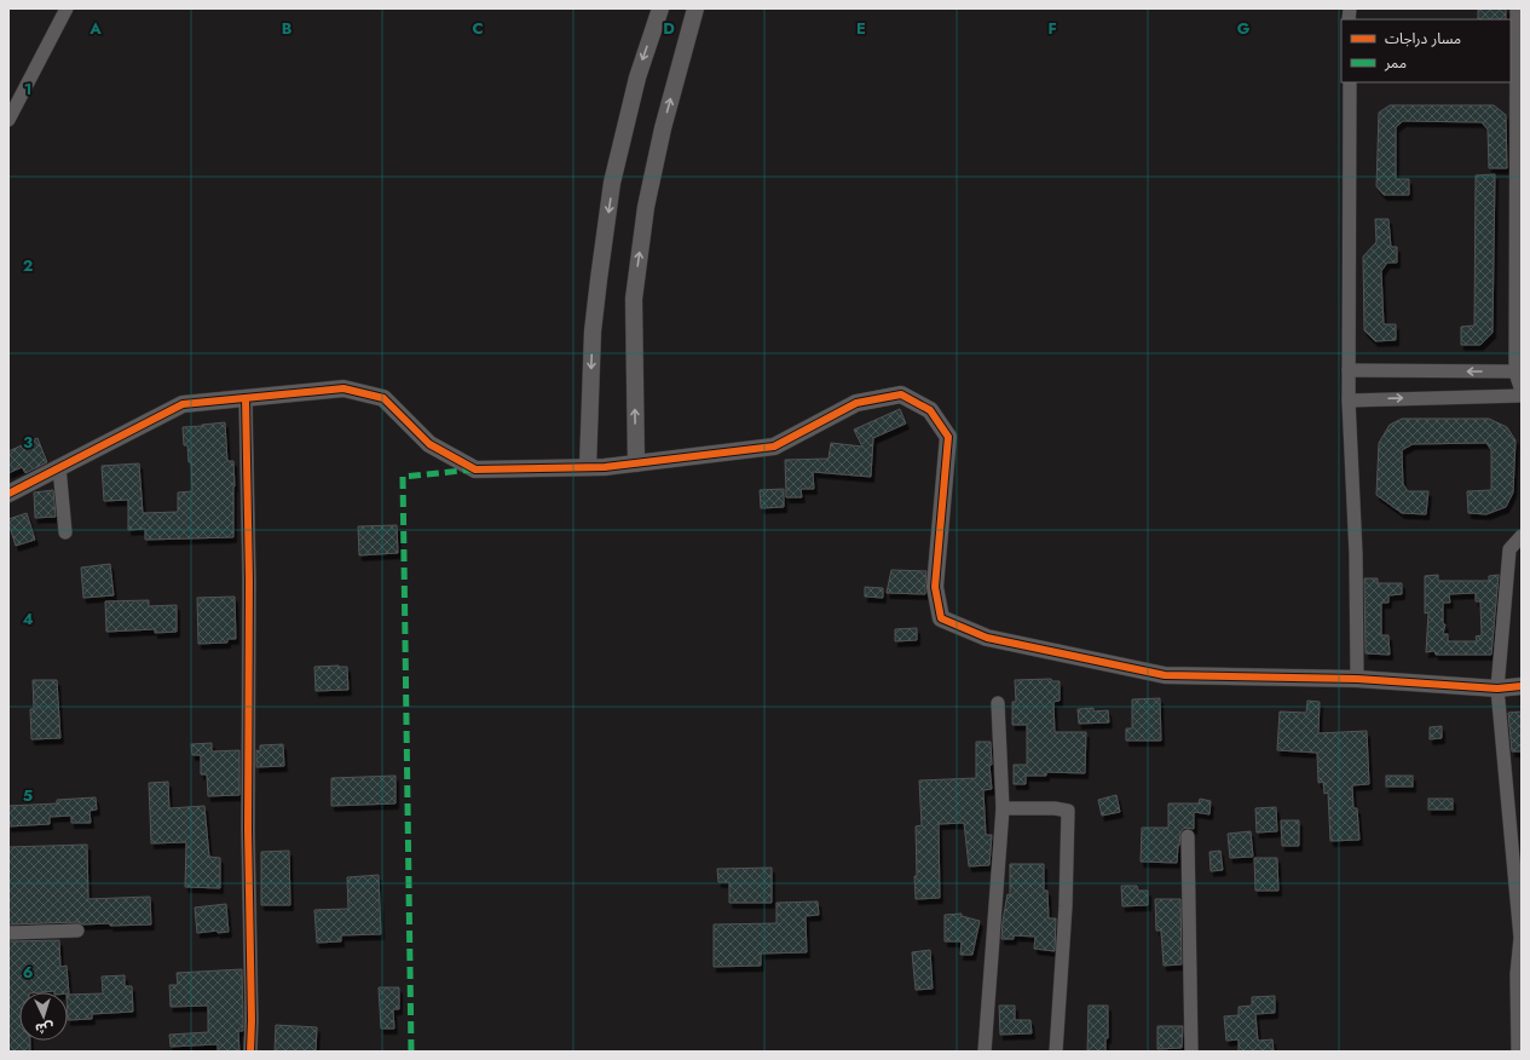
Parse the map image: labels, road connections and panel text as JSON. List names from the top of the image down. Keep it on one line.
{"legend":["مسار دراجات","ممر"],"north":"bottom","grid":{"columns":["A","B","C","D","E","F","G"],"rows":["1","2","3","4","5","6"]}}
